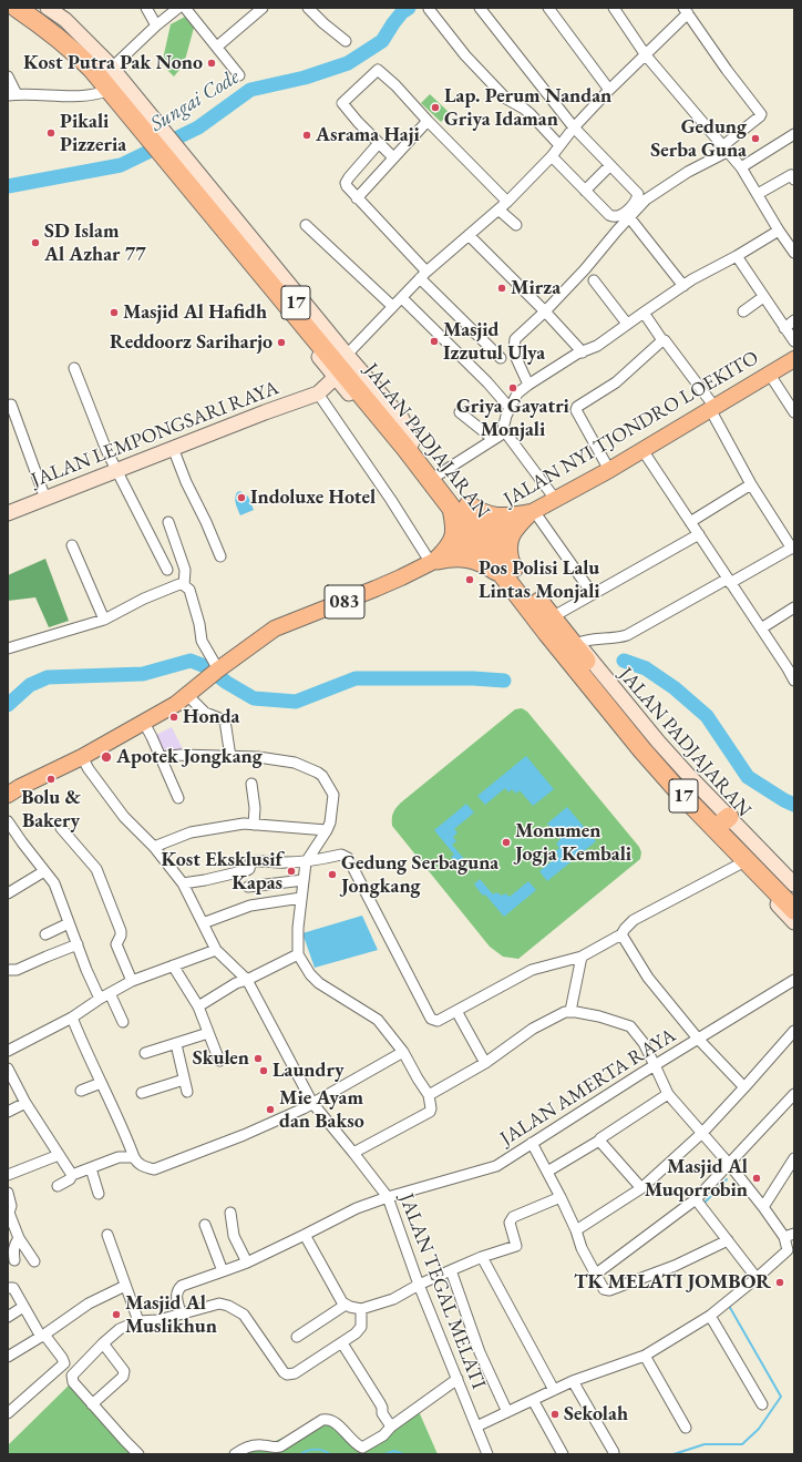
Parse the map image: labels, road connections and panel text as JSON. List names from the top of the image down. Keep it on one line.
{"streets":{"highway":["17","JALAN PADJAJARAN"],"main road":["JALAN NYI TJONDRO LOEKITO","083"],"street":["JALAN LEMPONGSARI RAYA","JALAN AMERTA RAYA","JALAN TEGAL MELATI"]},"crossings":[["JALAN NYI TJONDRO LOEKITO","JALAN PADJAJARAN"],["JALAN NYI TJONDRO LOEKITO","083"],["JALAN PADJAJARAN","083"],["083","JALAN TEGAL MELATI"],["JALAN AMERTA RAYA","JALAN TEGAL MELATI"]],"water":["Sungai Code"],"places":["Kost Putra Pak Nono","Lap. Perum Nandan Griya Idaman","Pikali Pizzeria","Asrama Haji","Gedung Serba Guna","SD Islam Al Azhar 77","Mirza","Masjid Al Hafidh","Masjid Izzutul Ulya","Reddoorz Sariharjo","Griya Gayatri Monjali","Indoluxe Hotel","Pos Polisi Lalu Lintas Monjali","Honda","Apotek Jongkang","Bolu & Bakery","Monumen Jogja Kembali","Kost Eksklusif Kapas","Gedung Serbaguna Jongkang","Skulen","Laundry","Mie Ayam dan Bakso","Masjid Al Muqorrobin","TK MELATI JOMBOR","Masjid Al Muslikhun","Sekolah"]}
